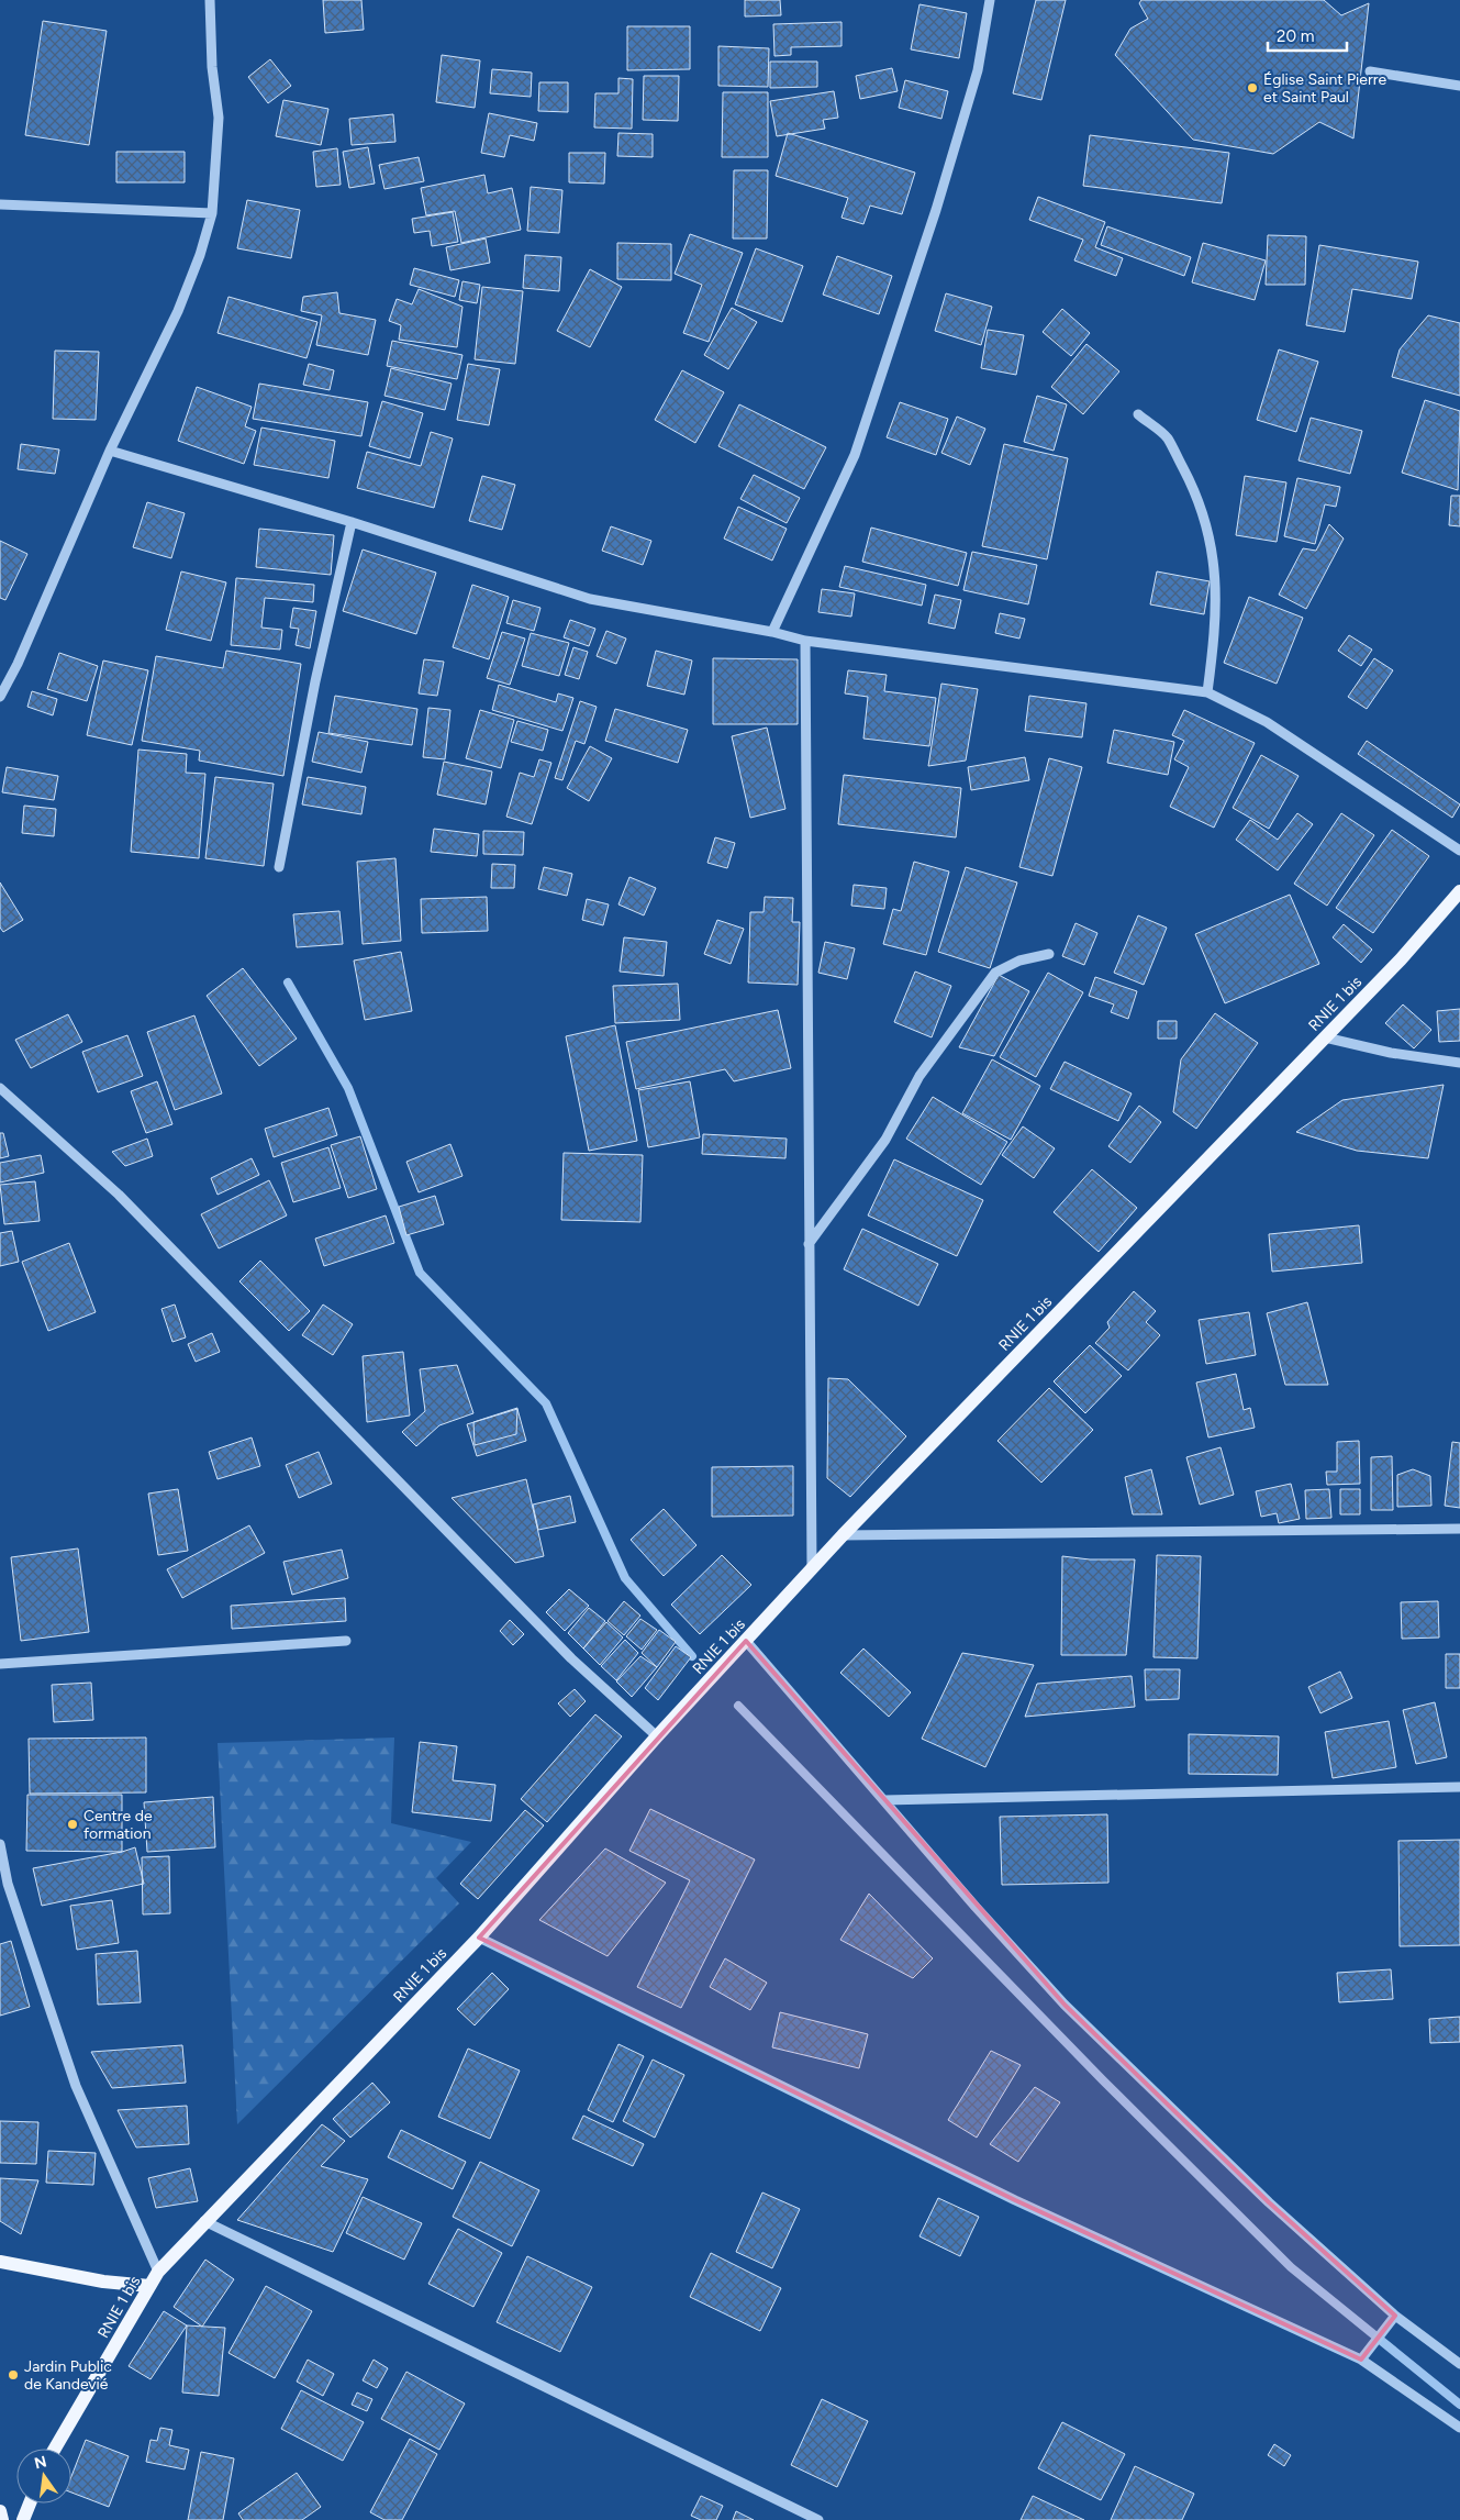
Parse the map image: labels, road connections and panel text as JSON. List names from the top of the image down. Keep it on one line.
{"streets":{"main road":["RNIE 1 bis"]},"places":["Église Saint Pierre et Saint Paul","Centre de formation","Jardin Public de Kandevié"],"scale_bar":"20 m","north":"top"}
